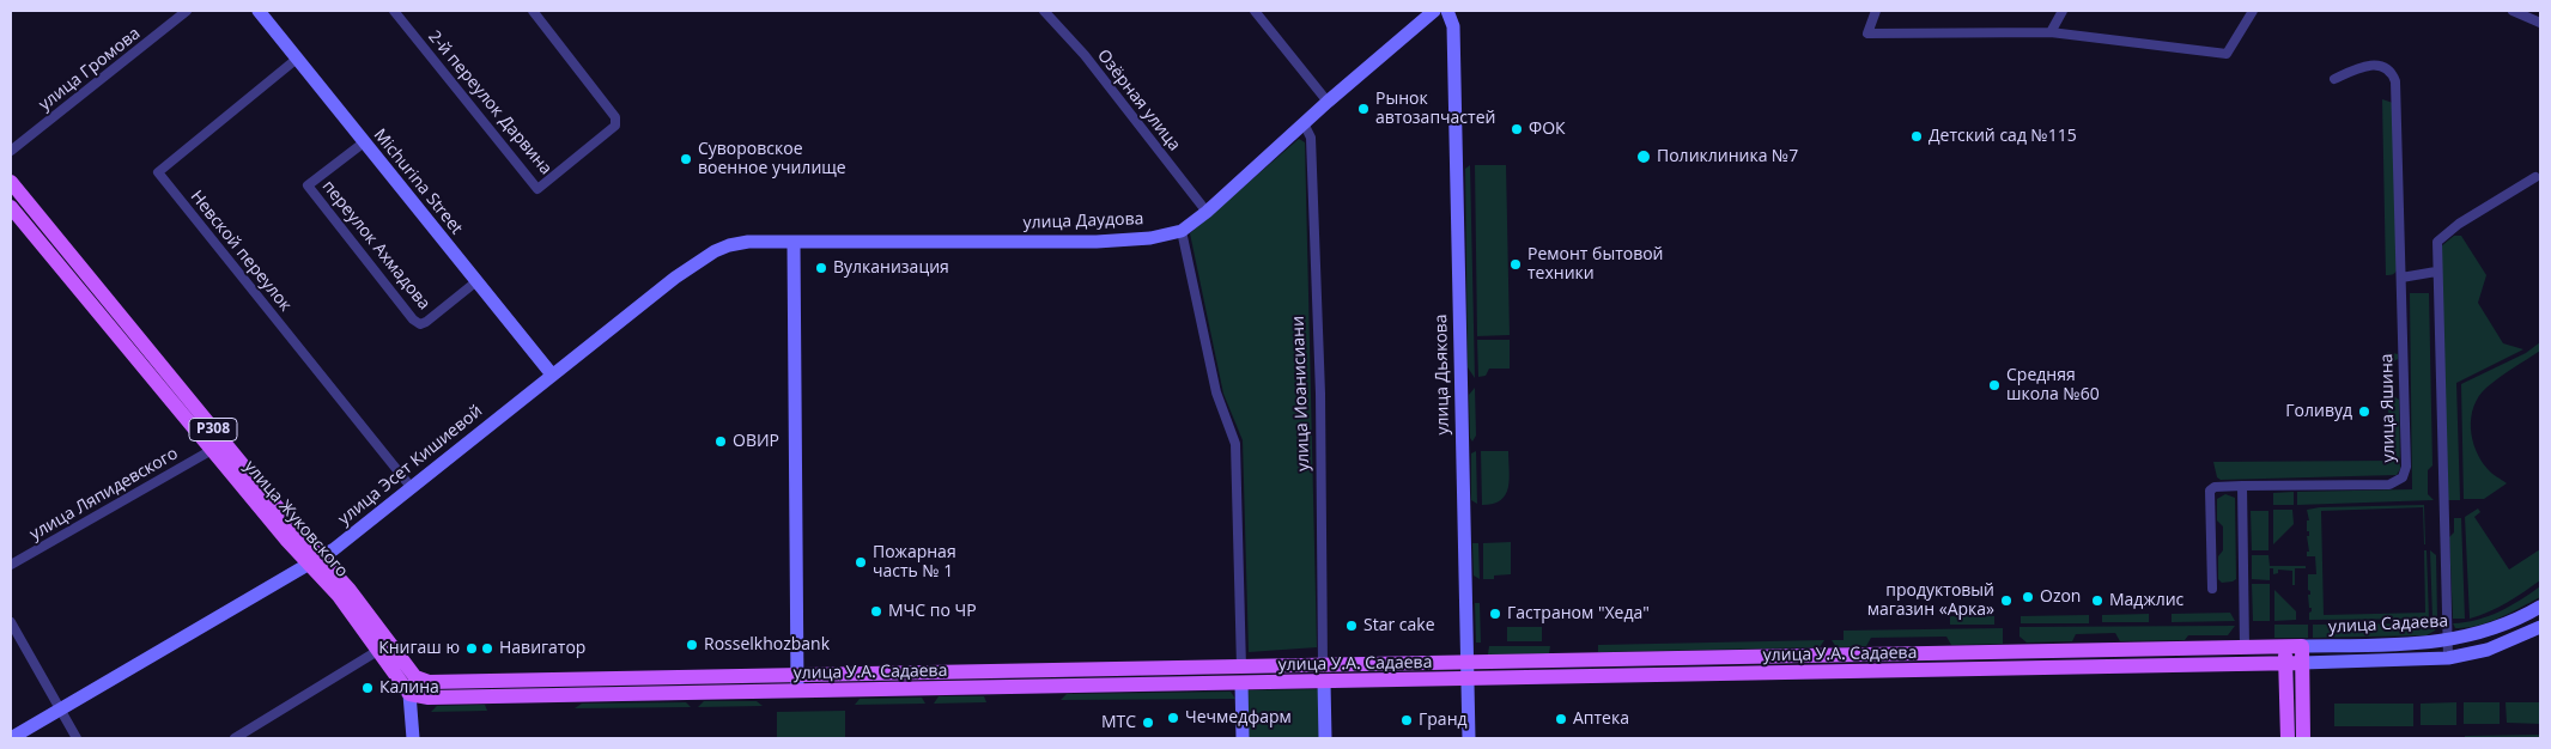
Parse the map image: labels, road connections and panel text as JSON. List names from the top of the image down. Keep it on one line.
{"streets":{"main road":["P308","улица Жуковского","улица У.А. Садаева"],"street":["улица Громова","Озёрная улица","2-й переулок Дарвина","Michurina Street","улица Даудова","переулок Ахмадова","Невской переулок","улица Дьякова","улица Иоанисиани","улица Яшина","улица Эсет Кишиевой","улица Ляпидевского","улица Садаева"]},"crossings":[["Озёрная улица","улица Даудова"],["Michurina Street","переулок Ахмадова"],["Michurina Street","Невской переулок"],["Michurina Street","улица Эсет Кишиевой"],["улица Даудова","улица Иоанисиани"],["улица Даудова","улица Эсет Кишиевой"],["Невской переулок","улица Эсет Кишиевой"],["улица Дьякова","улица У.А. Садаева"],["улица Иоанисиани","улица У.А. Садаева"],["P308","улица Эсет Кишиевой"],["P308","улица Жуковского"],["P308","улица У.А. Садаева"],["улица Эсет Кишиевой","улица Жуковского"],["улица Ляпидевского","улица Жуковского"],["улица Жуковского","улица У.А. Садаева"],["улица Садаева","улица У.А. Садаева"]],"places":["Рынок автозапчастей","ФОК","Детский сад №115","Поликлиника №7","Суворовское военное училище","Ремонт бытовой техники","Вулканизация","Средняя школа №60","Голивуд","ОВИР","Пожарная часть № 1","Ozon","продуктовый магазин «Арка»","Маджлис","МЧС по ЧР","Гастраном \"Хеда\"","Star cake","Rosselkhozbank","Книгаш ю","Навигатор","Калина","Чечмедфарм","Аптека","Гранд","МТС"]}
